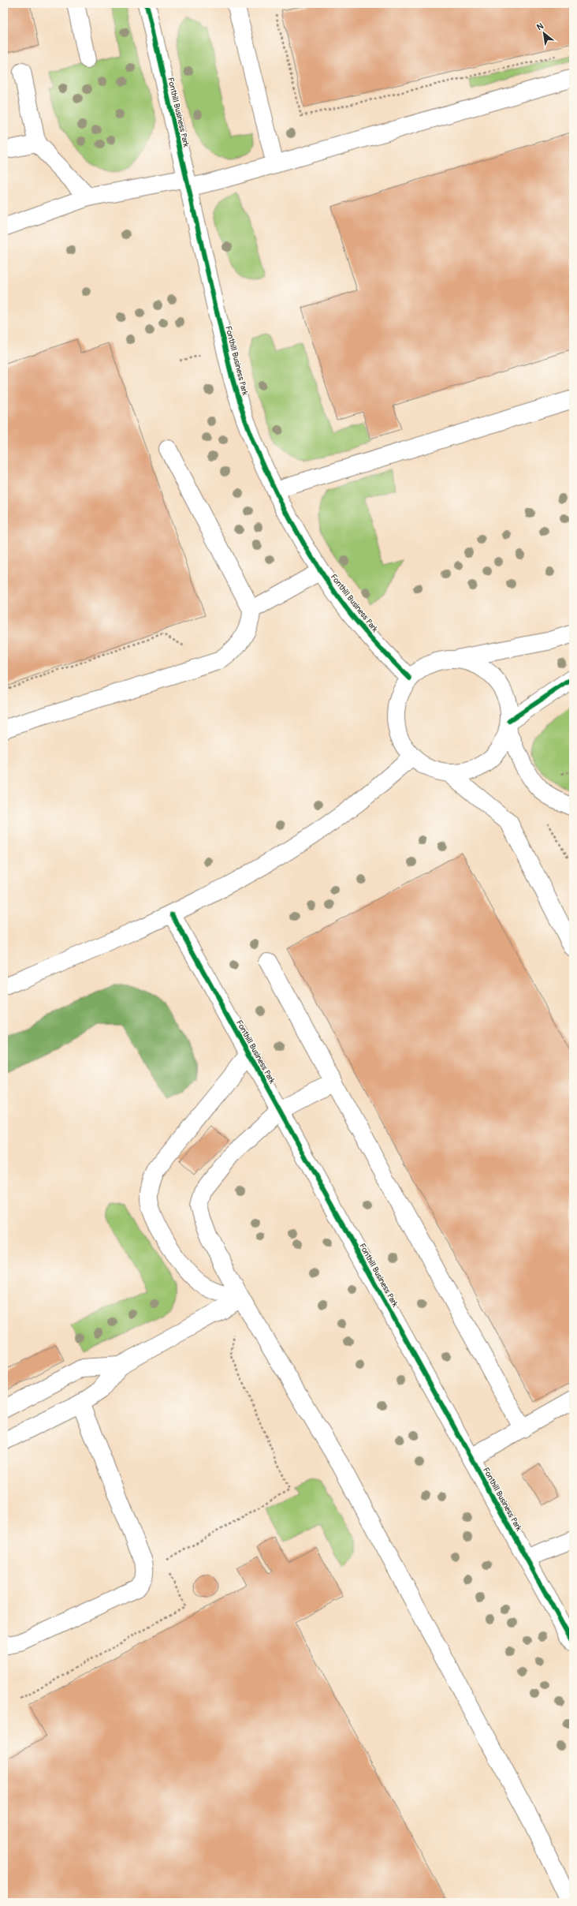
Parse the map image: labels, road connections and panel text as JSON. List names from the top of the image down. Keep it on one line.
{"streets":{"street":["Fonthill Business Park"]},"north":"top left"}
